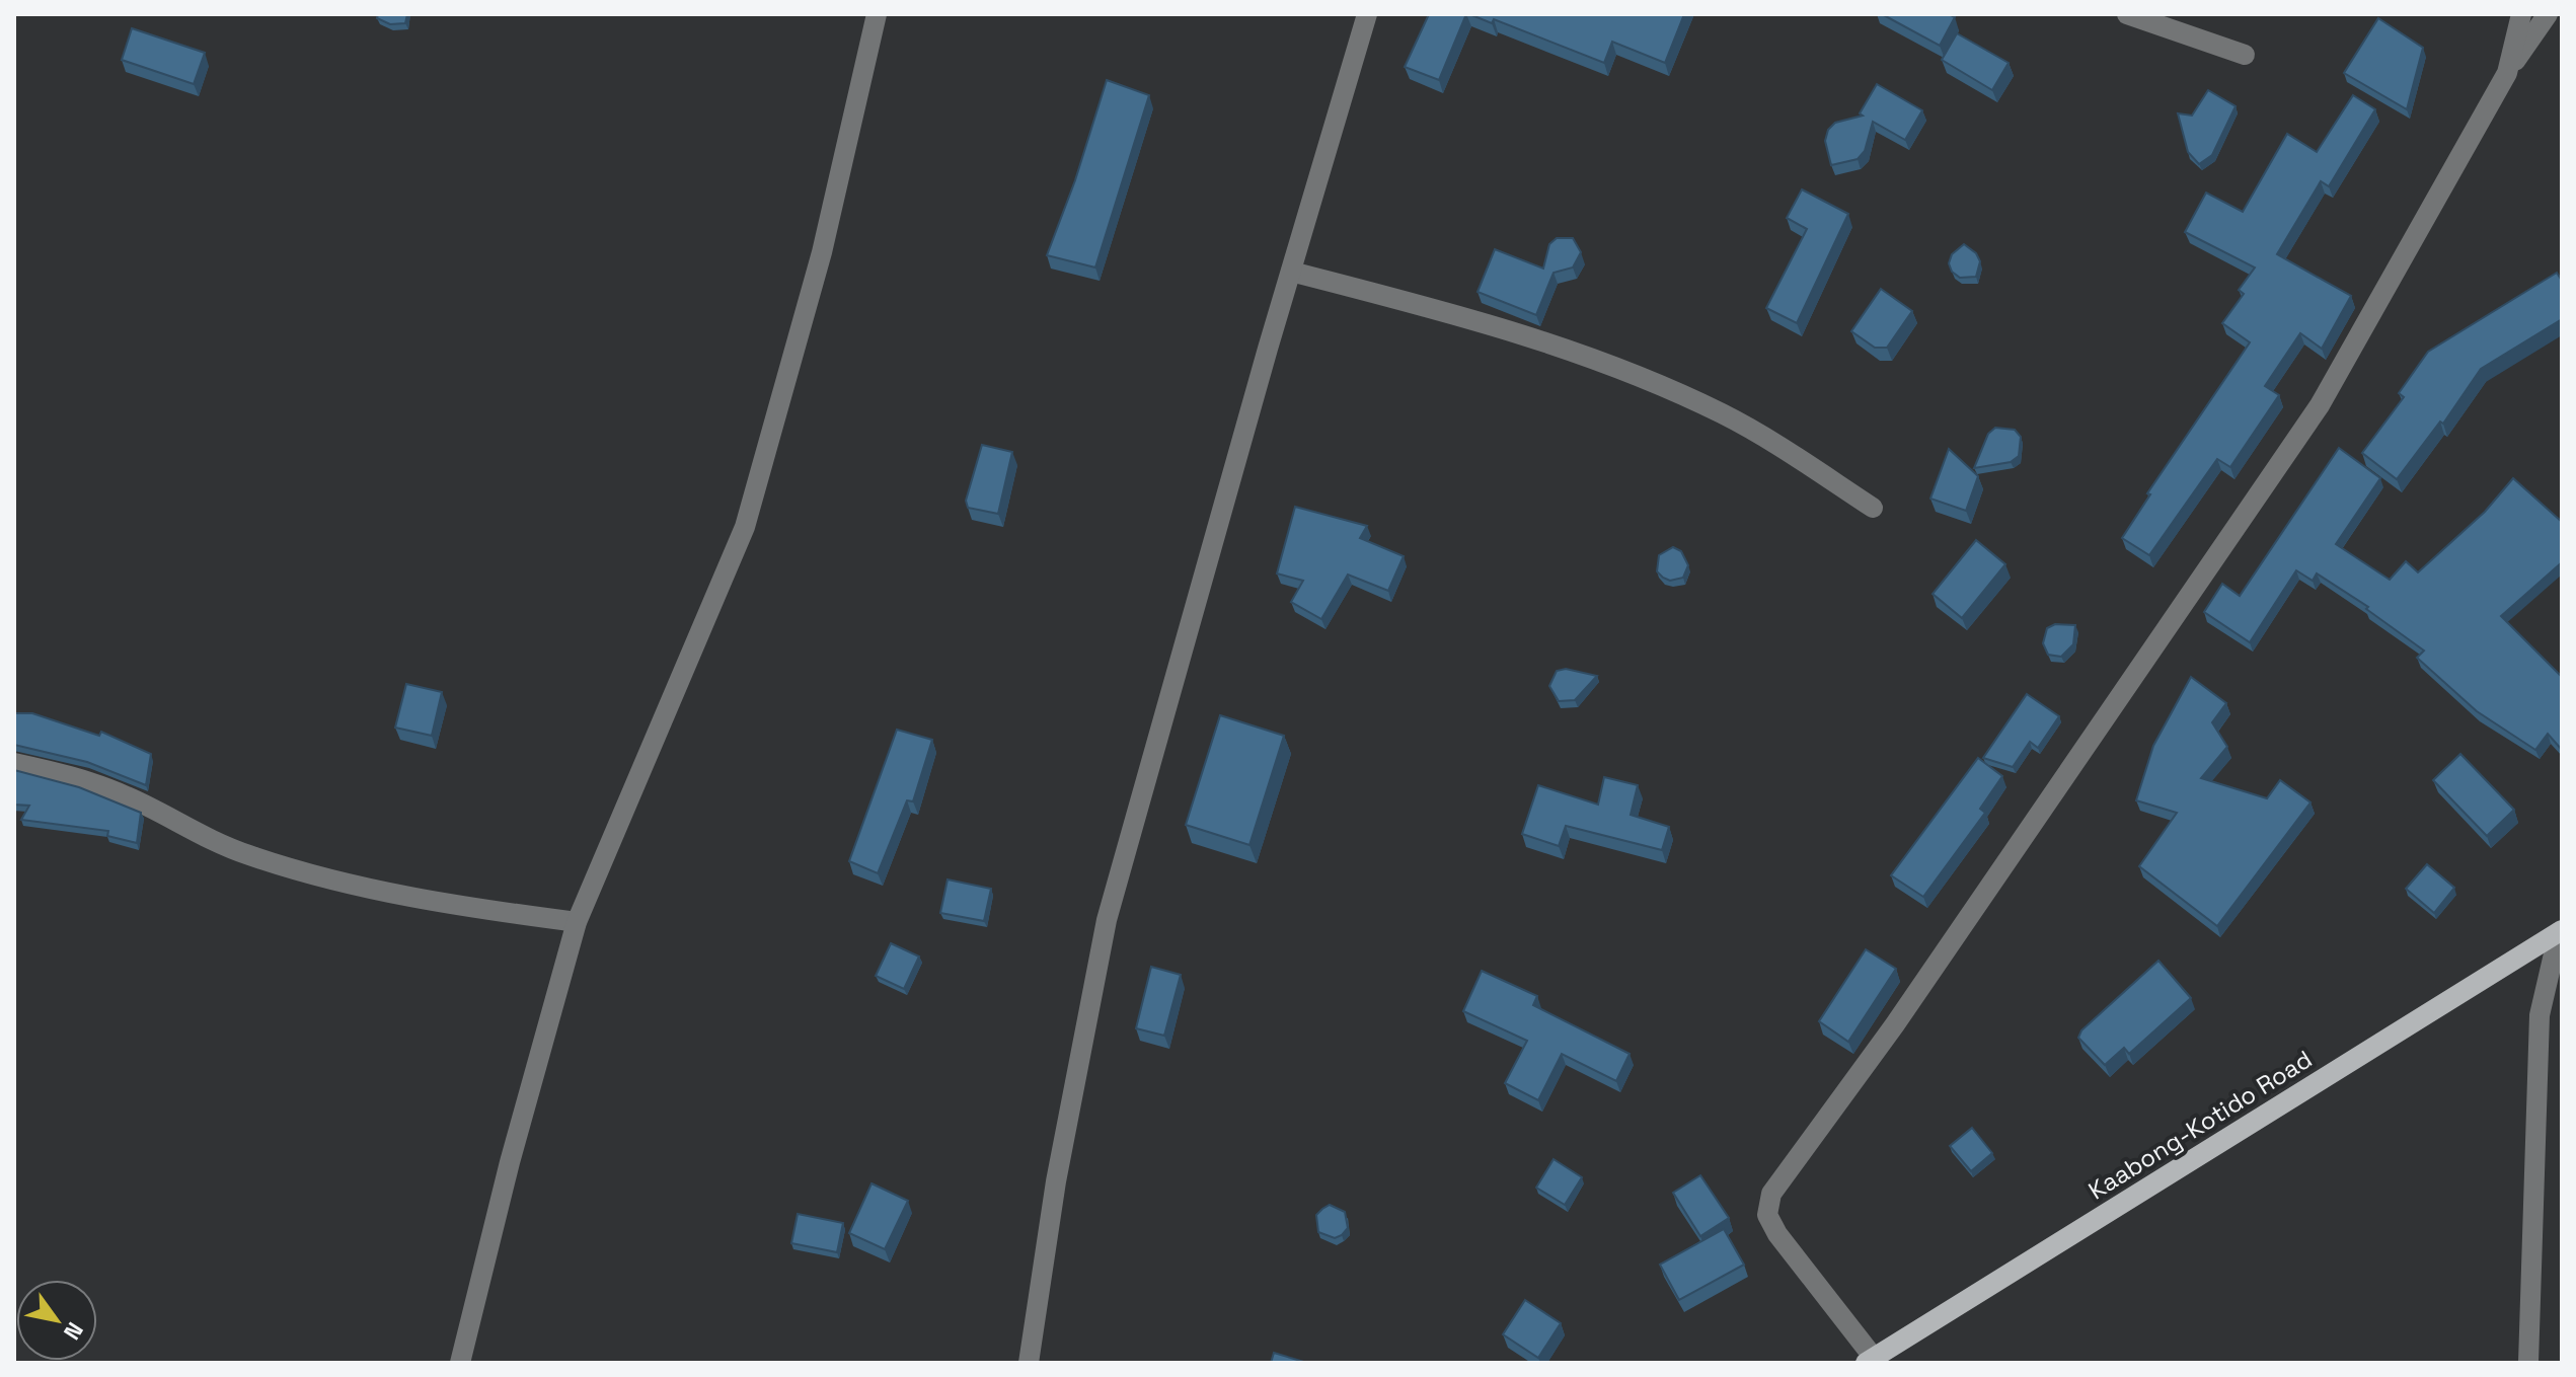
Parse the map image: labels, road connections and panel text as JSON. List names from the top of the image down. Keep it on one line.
{"streets":{"main road":["Kaabong-Kotido Road"]},"north":"bottom right"}
